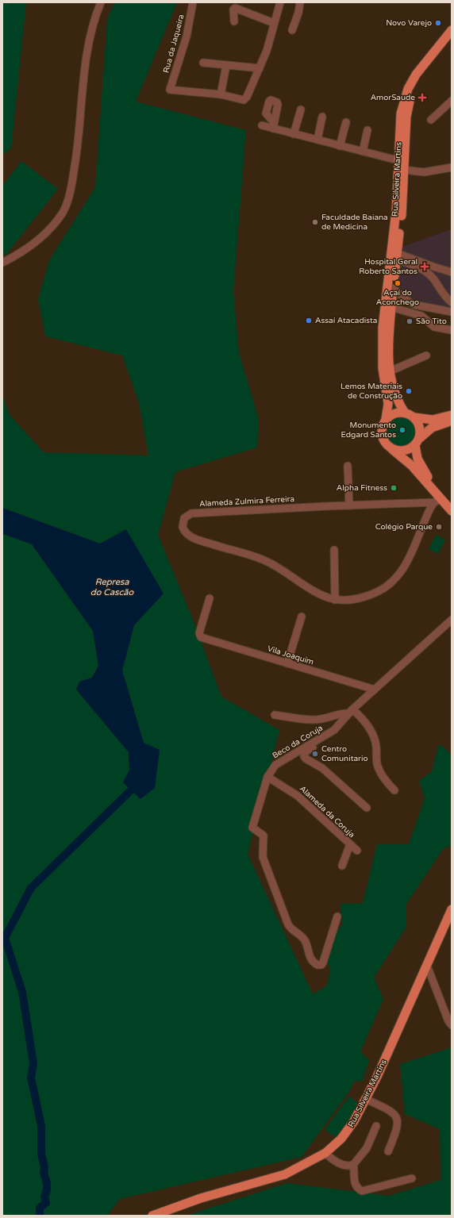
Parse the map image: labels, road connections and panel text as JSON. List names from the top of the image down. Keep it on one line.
{"streets":{"main road":["Rua Silveira Martins"],"street":["Rua da Jaqueira","Alameda Zulmira Ferreira","Vila Joaquim","Beco da Coruja","Alameda da Coruja"]},"crossings":[["Vila Joaquim","Beco da Coruja"],["Beco da Coruja","Alameda da Coruja"]],"water":["Represa do Cascão"],"places":{"other":["Novo Varejo","Faculdade Baiana de Medicina","Açaí do Aconchego","Assaí Atacadista","São Tito","Lemos Materiais de Construção","Monumento Edgard Santos","Alpha Fitness","Colégio Parque","Centro Comunitario"],"health":["AmorSaude","Hospital Geral Roberto Santos"]}}
